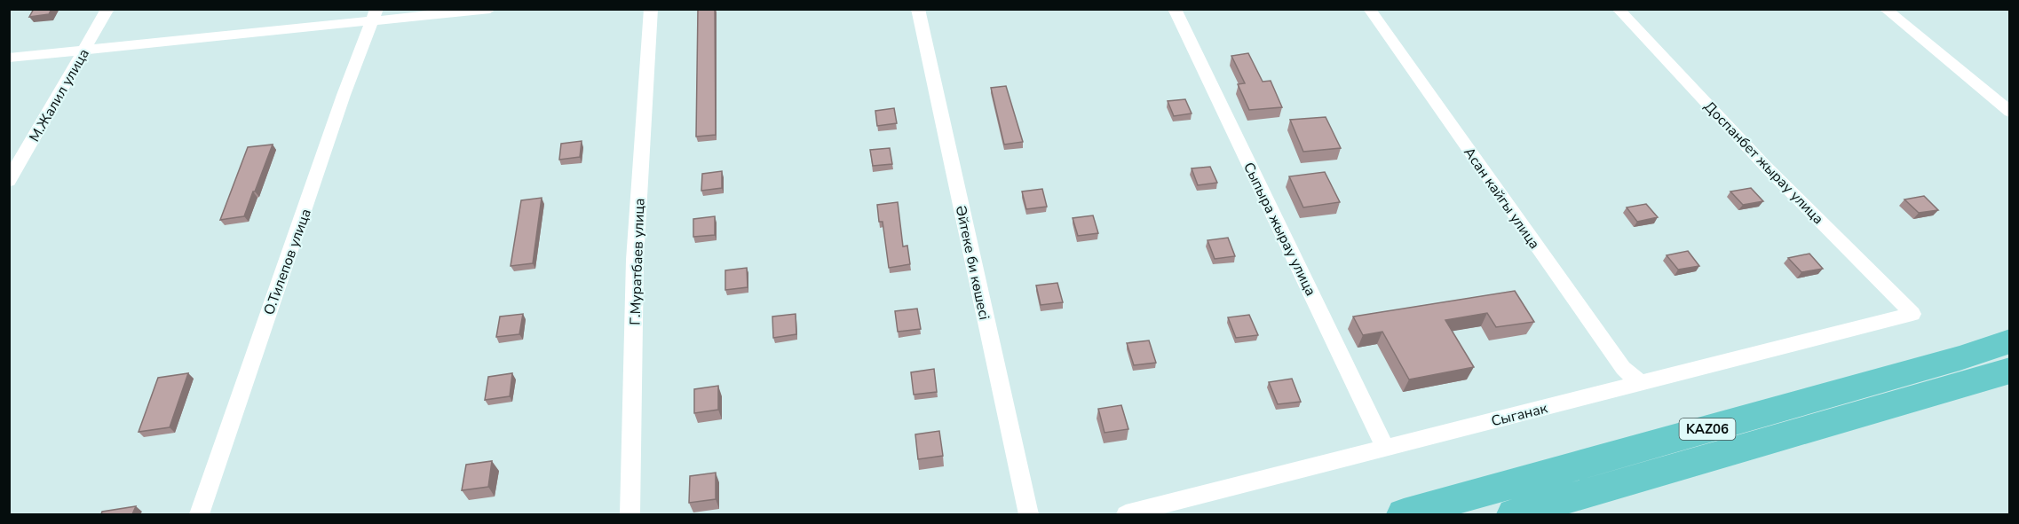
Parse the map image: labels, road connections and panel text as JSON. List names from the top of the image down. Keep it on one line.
{"streets":{"highway":["KАZ06"],"street":["М.Жалил улица","Доспанбет жырау улица","Асан кайгы улица","Сыпыра жырау улица","О.Тилепов улица","Г.Муратбаев улица","Әйтеке би көшесі","Сыганак"]},"crossings":[["Доспанбет жырау улица","Сыганак"],["Асан кайгы улица","Сыганак"],["Сыпыра жырау улица","Сыганак"]]}
